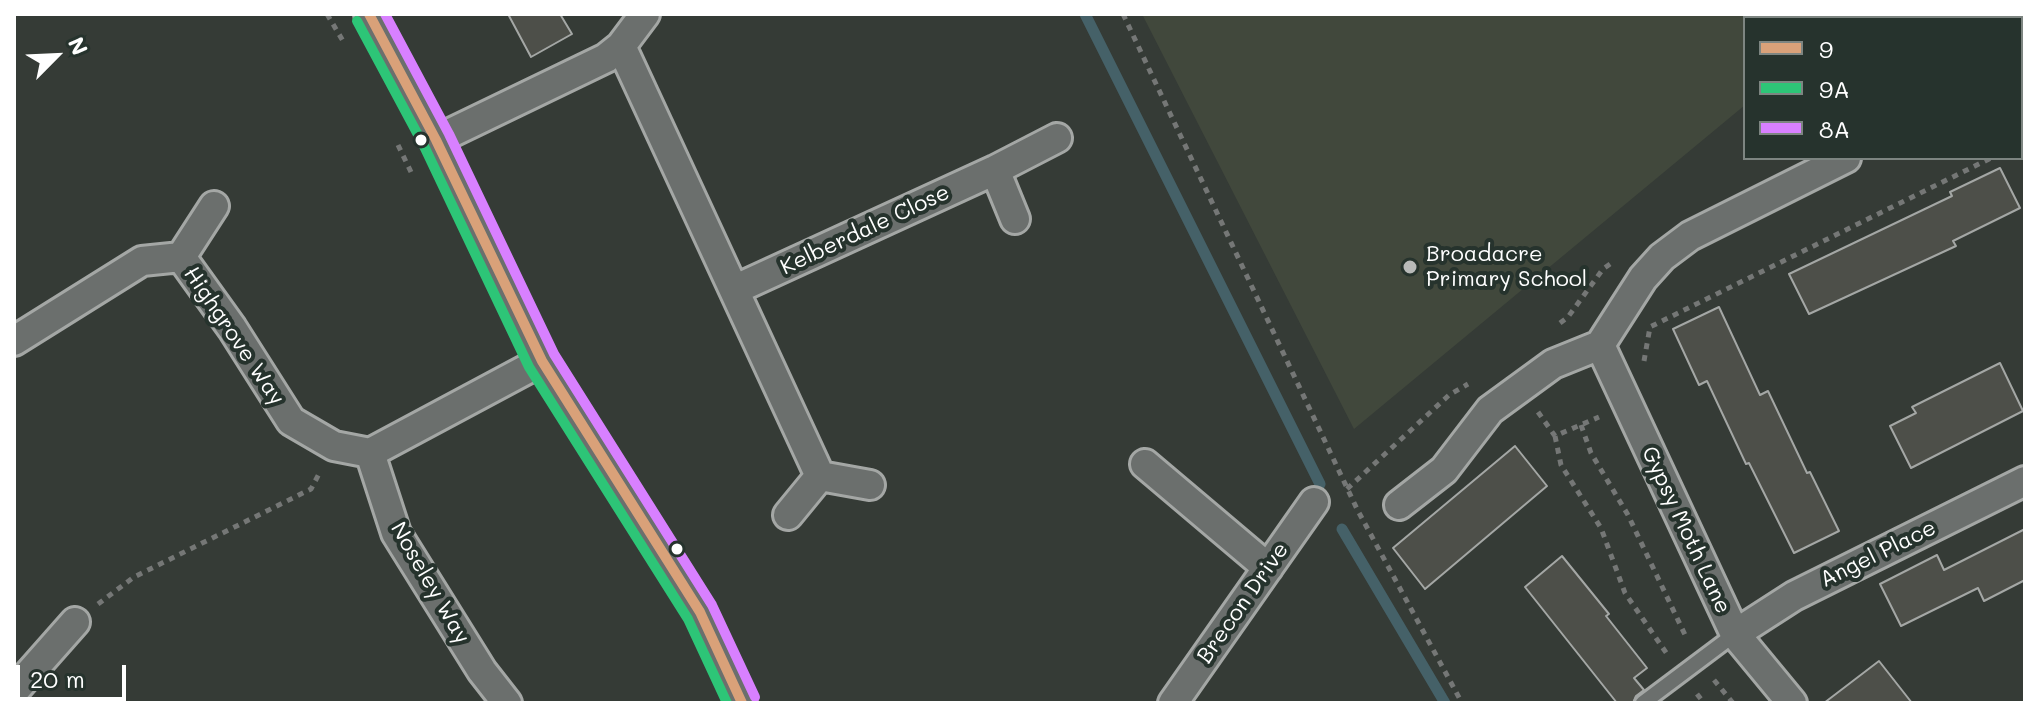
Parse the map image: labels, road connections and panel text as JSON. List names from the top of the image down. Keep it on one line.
{"streets":{"street":["Kelberdale Close","Highgrove Way","Gypsy Moth Lane","Angel Place","Noseley Way","Brecon Drive"]},"crossings":[["Highgrove Way","Noseley Way"],["Gypsy Moth Lane","Angel Place"]],"places":["Broadacre Primary School"],"lines":["transit line 9","transit line 8A","transit line 9A"],"legend":["9","9A","8A"],"scale_bar":"20 m","north":"top right"}
